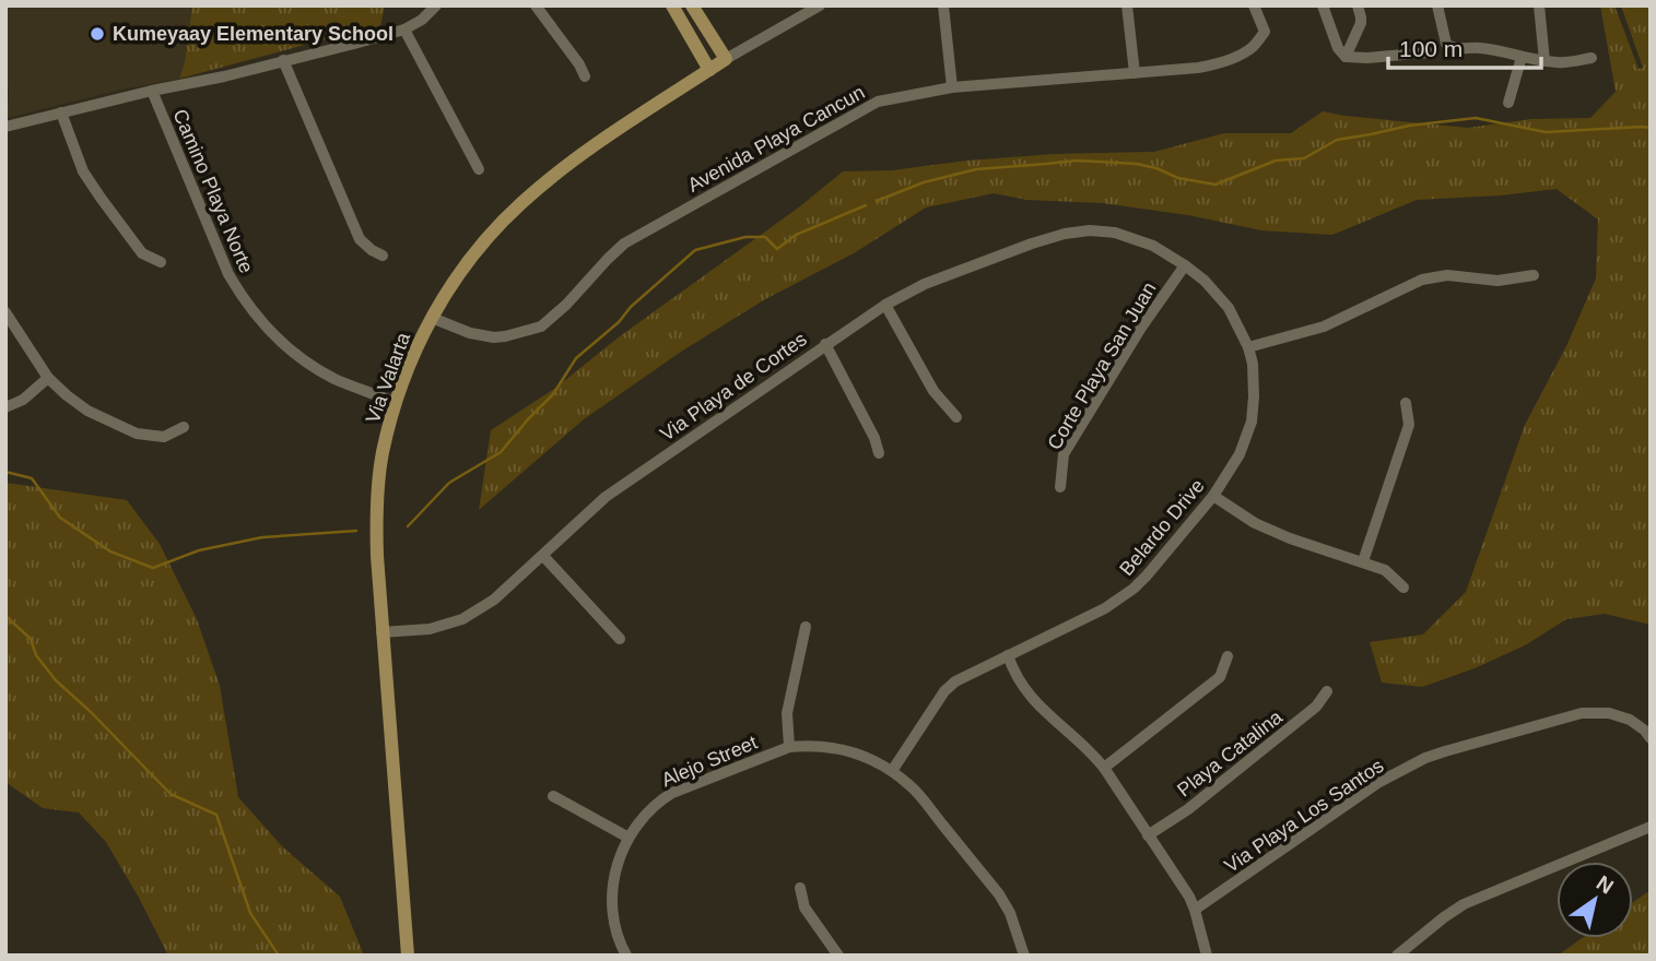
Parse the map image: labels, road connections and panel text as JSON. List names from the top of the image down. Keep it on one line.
{"streets":{"main road":["Via Valarta"],"street":["Avenida Playa Cancun","Camino Playa Norte","Corte Playa San Juan","Via Playa de Cortes","Belardo Drive","Playa Catalina","Alejo Street","Via Playa Los Santos"]},"crossings":[["Avenida Playa Cancun","Via Valarta"],["Camino Playa Norte","Via Valarta"],["Corte Playa San Juan","Belardo Drive"],["Via Valarta","Via Playa de Cortes"],["Via Playa de Cortes","Belardo Drive"],["Belardo Drive","Alejo Street"]],"places":["Kumeyaay Elementary School"],"scale_bar":"100 m","north":"top right"}
